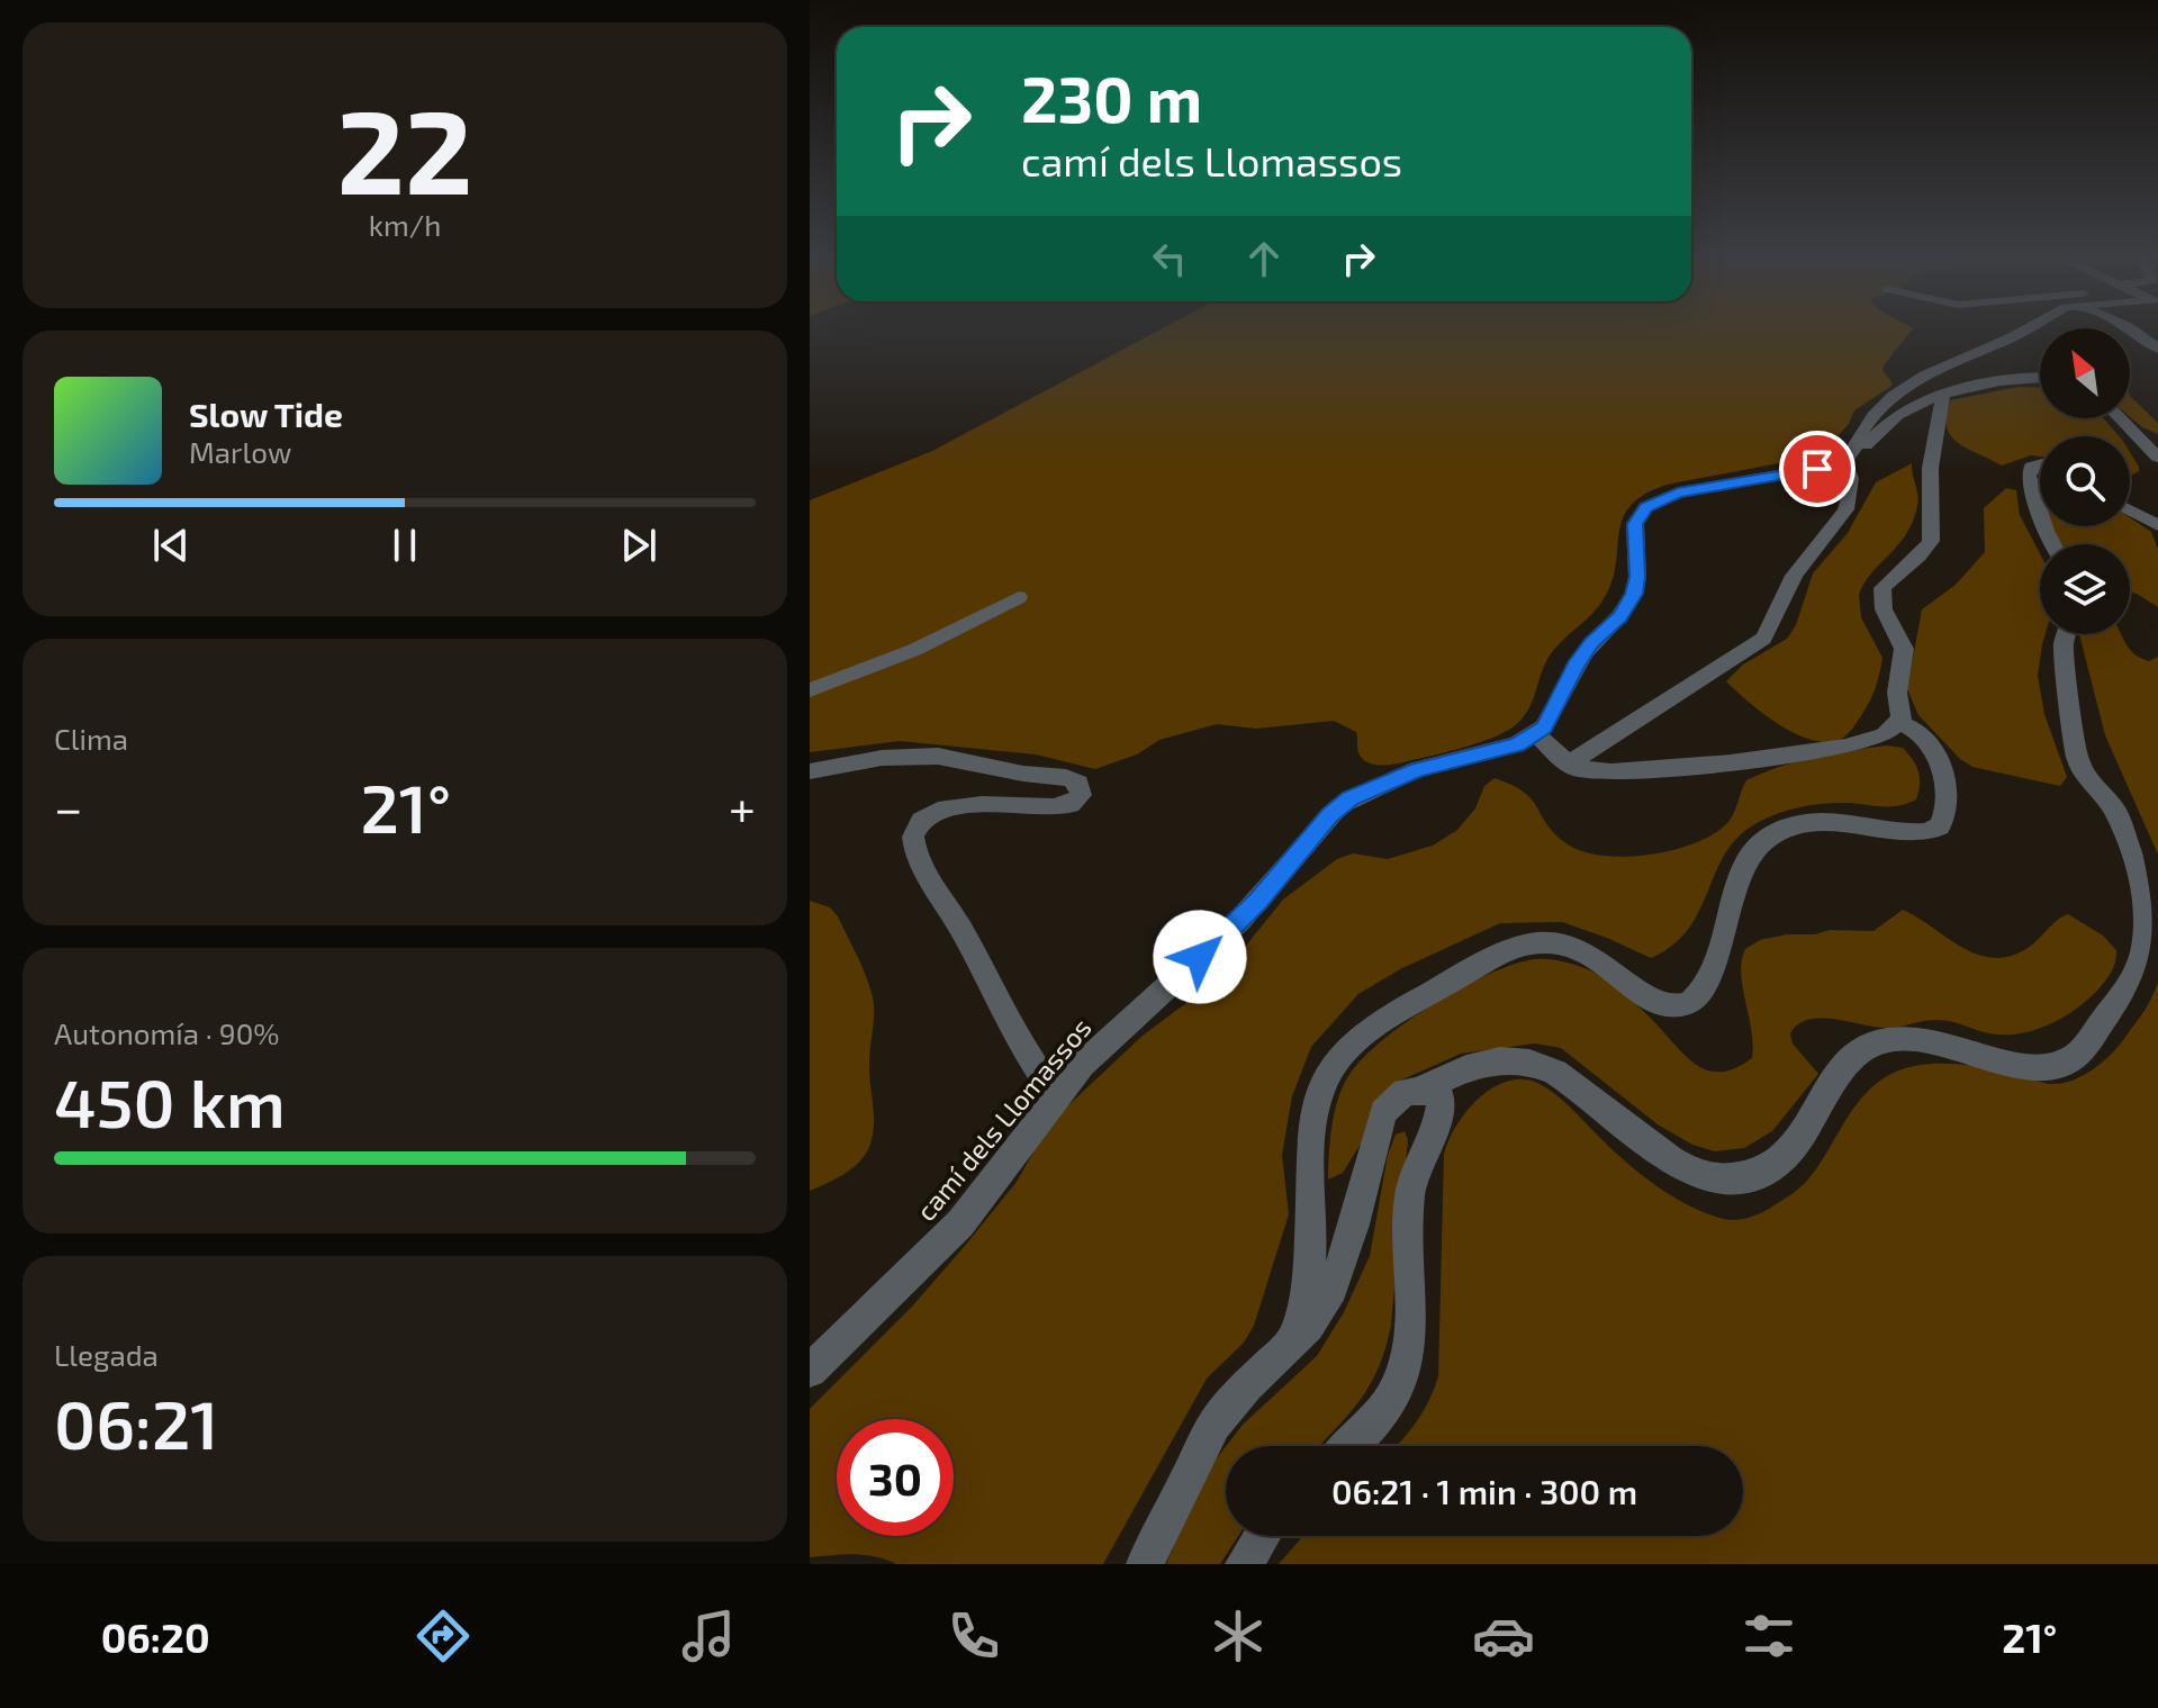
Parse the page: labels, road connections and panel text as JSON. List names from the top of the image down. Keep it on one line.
{"streets":{"street":["camí dels Llomassos"]},"north":"top left","page":{"tile":[["22","km/h"],"Clima",["Autonomía · 90%","450 km"],["Llegada","06:21"]],"turn":["230 m","camí dels Llomassos"],"song":["Slow Tide","Marlow"],"heat":["−","21°","+"],"limit":"30","trip":"06:21 · 1 min · 300 m","tabs":["06:20","21°"]}}
